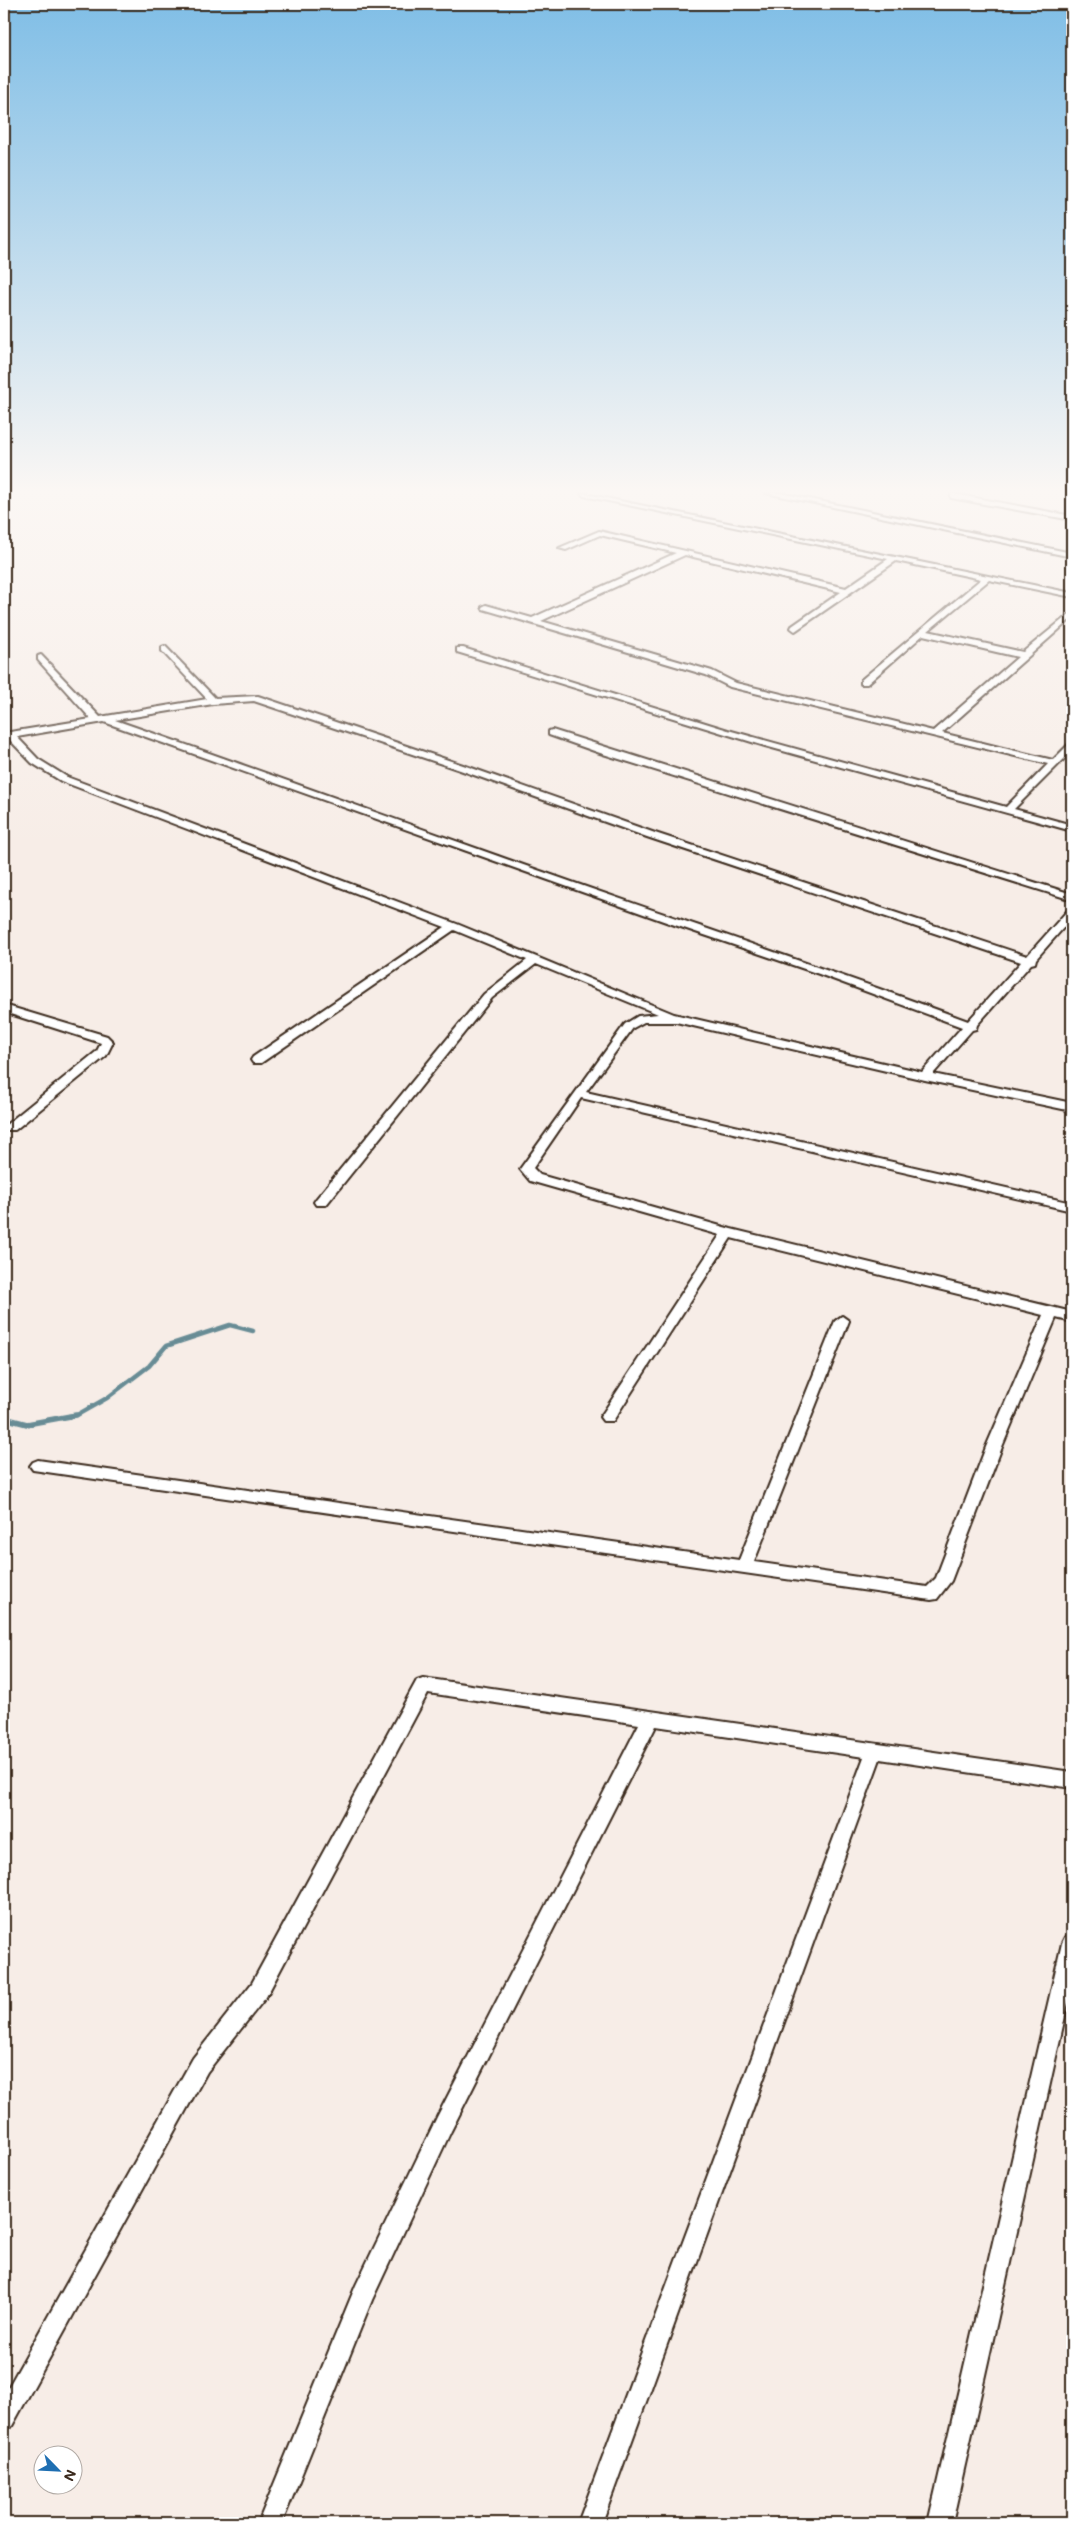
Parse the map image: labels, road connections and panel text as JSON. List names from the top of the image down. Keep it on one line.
{"north":"bottom right"}
